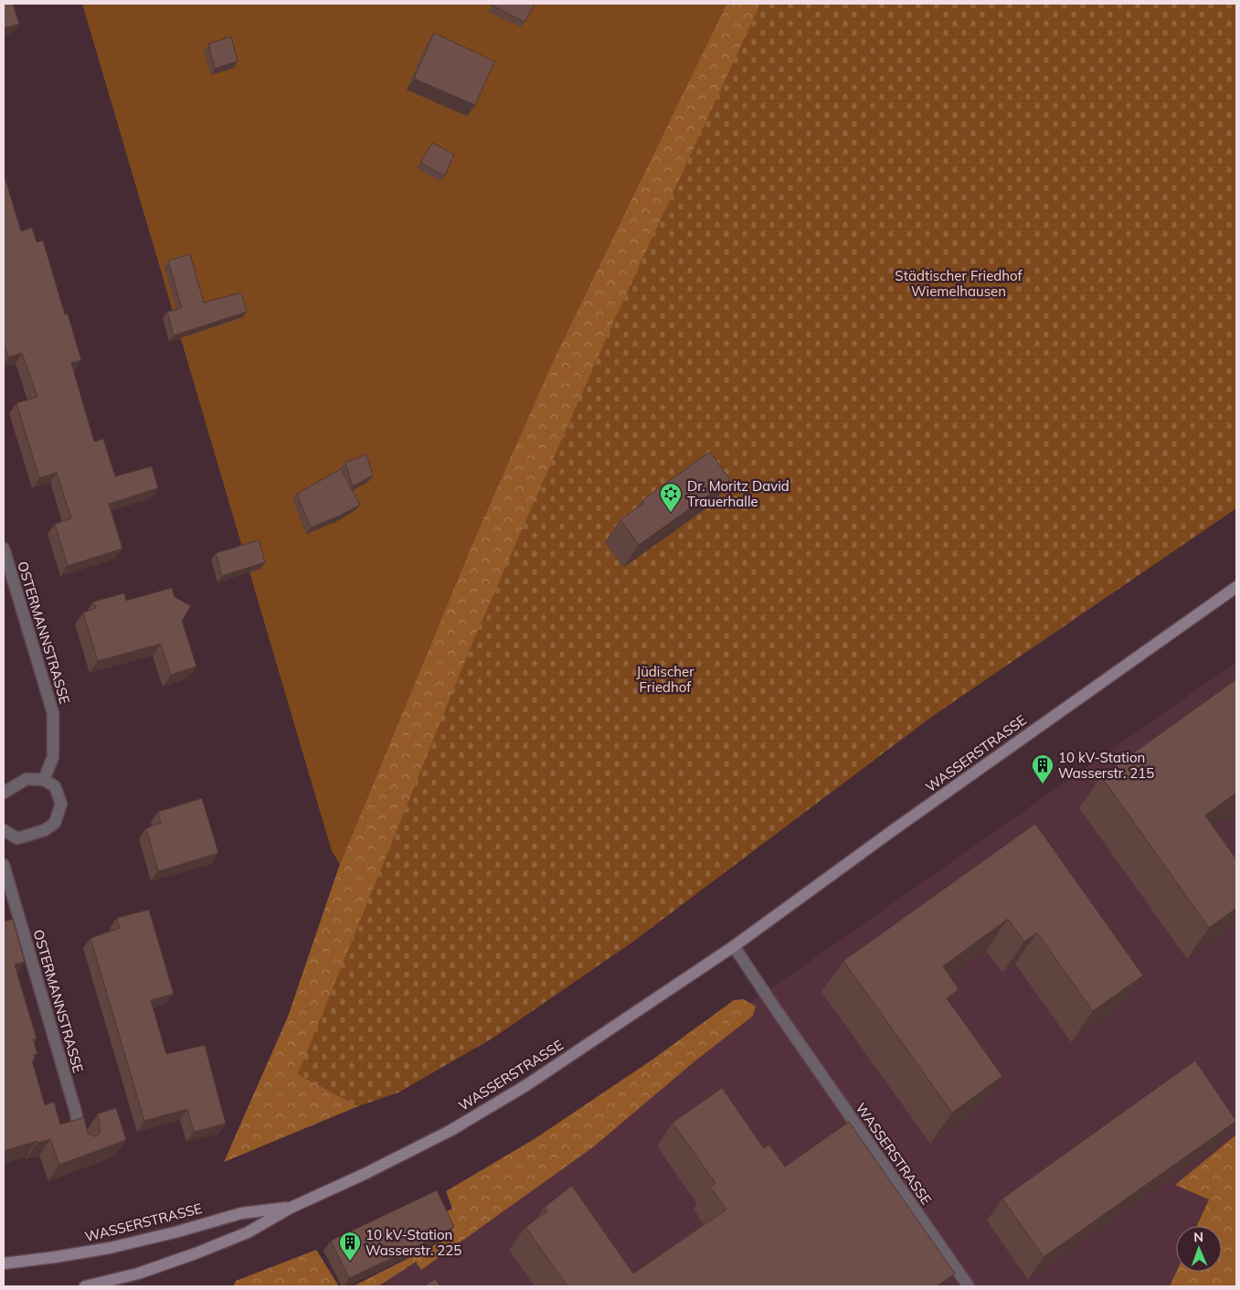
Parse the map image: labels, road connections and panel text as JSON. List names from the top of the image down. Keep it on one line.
{"streets":{"main road":["WASSERSTRASSE"],"street":["OSTERMANNSTRASSE"]},"parks":["Städtischer Friedhof Wiemelhausen","Jüdischer Friedhof"],"places":{"synagogue":["Dr. Moritz David Trauerhalle"],"building":["10 kV-Station Wasserstr. 215","10 kV-Station Wasserstr. 225"]},"north":"top"}
